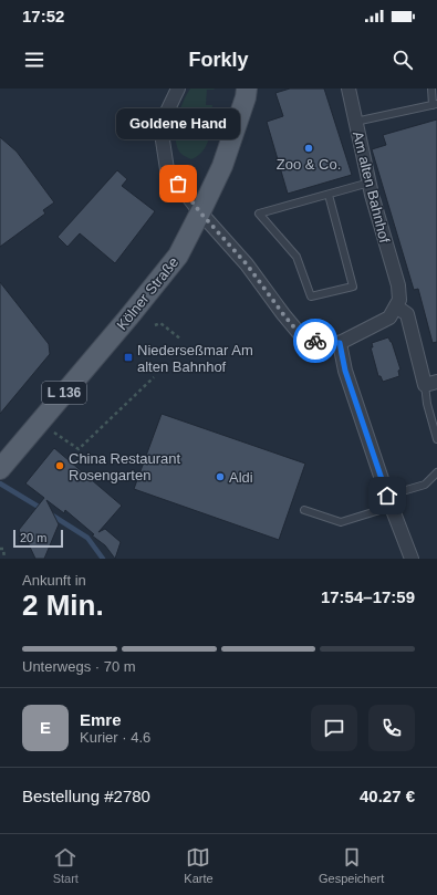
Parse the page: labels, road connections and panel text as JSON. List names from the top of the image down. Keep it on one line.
{"streets":{"main road":["Kölner Straße","L 136"],"street":["Am alten Bahnhof"]},"places":{"other":["Zoo & Co.","Goldene Hand","China Restaurant Rosengarten","Aldi"],"transit":["Niederseßmar Am alten Bahnhof"]},"scale_bar":"20 m","page":{"status":"17:52","header":"Forkly","bubble":"Goldene Hand","scale":"20 m","heading":["2 Min.","Ankunft in","17:54–17:59"],"panel":["Emre","Kurier · 4.6","Bestellung #2780","40.27 €"],"bar":"Unterwegs · 70 m","round":"E","tabs":["Start","Karte","Gespeichert"]}}
